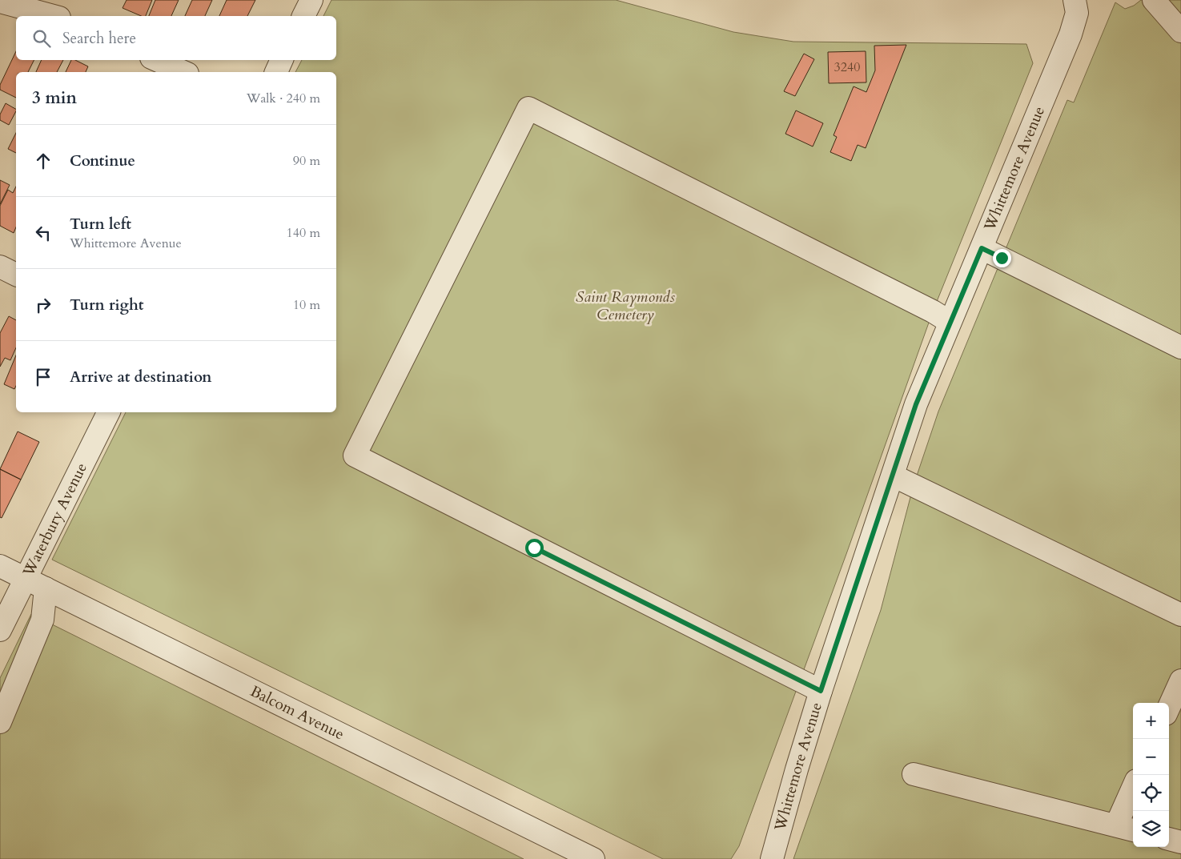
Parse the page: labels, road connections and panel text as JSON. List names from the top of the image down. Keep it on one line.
{"streets":{"street":["Whittemore Avenue","Waterbury Avenue","Balcom Avenue"]},"crossings":[["Waterbury Avenue","Balcom Avenue"]],"parks":["Saint Raymonds Cemetery"],"house_numbers":["3240"],"page":{"search":"Search here","heading":["3 min","Walk · 240 m"],"list":[["Continue","90 m"],["Turn left","Whittemore Avenue","140 m"],["Turn right","10 m"],"Arrive at destination"],"map_buttons":["+","−"]}}
